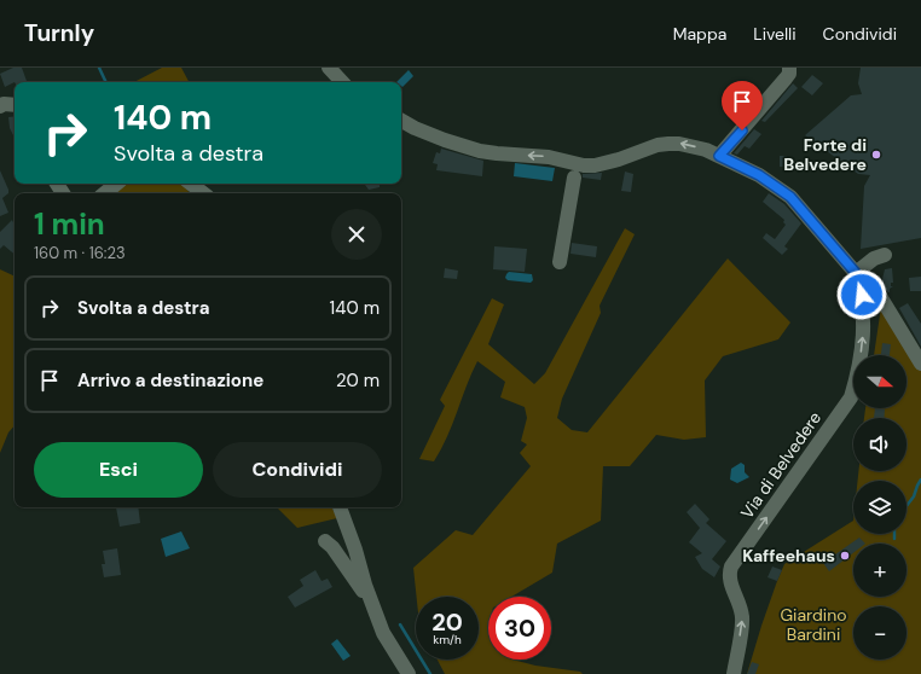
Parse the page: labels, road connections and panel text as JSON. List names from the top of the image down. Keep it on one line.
{"streets":{"street":["Via di Belvedere"]},"one_way":["Via di Belvedere"],"parks":["Giardino Bardini"],"places":["Forte di Belvedere","Kaffeehaus"],"north":"right","page":{"header":"Turnly","nav":["Mappa","Livelli","Condividi"],"turn":["140 m","Svolta a destra"],"heading":["1 min","160 m · 16:23"],"list":[{"name":"Svolta a destra","value":"140 m"},{"name":"Arrivo a destinazione","value":"20 m"}],"map_buttons":["+","−"],"buttons":["Esci","Condividi"],"speed":"20 km/h","limit":"30"}}
